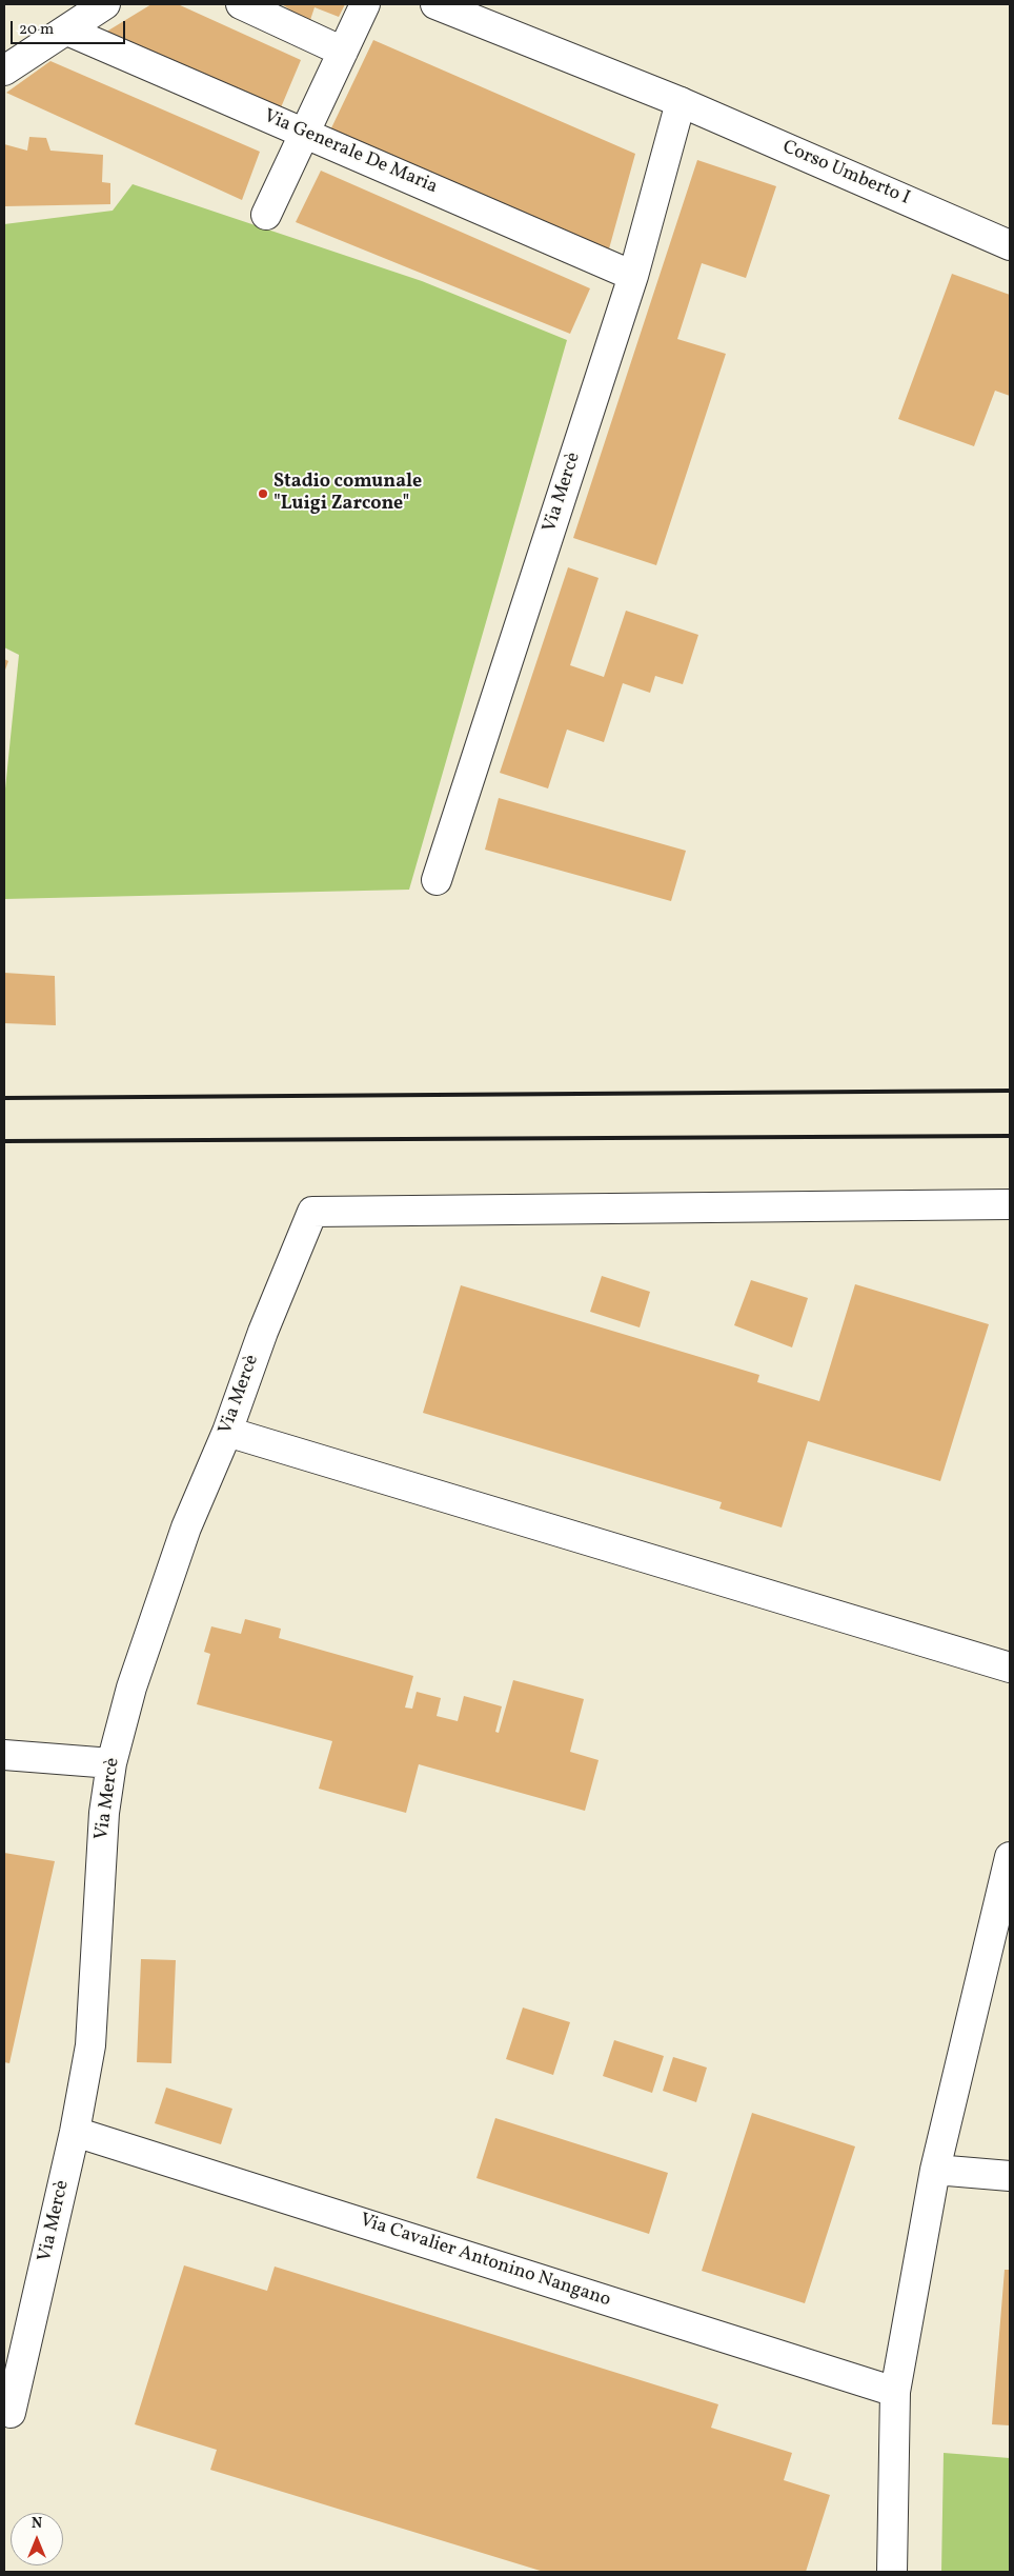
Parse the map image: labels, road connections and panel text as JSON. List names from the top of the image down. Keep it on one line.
{"streets":{"street":["Via Generale De Maria","Corso Umberto I","Via Mercè","Via Cavalier Antonino Nangano"]},"crossings":[["Via Generale De Maria","Via Mercè"],["Corso Umberto I","Via Mercè"],["Via Mercè","Via Cavalier Antonino Nangano"]],"places":["Stadio comunale \"Luigi Zarcone\""],"scale_bar":"20 m","north":"top"}
